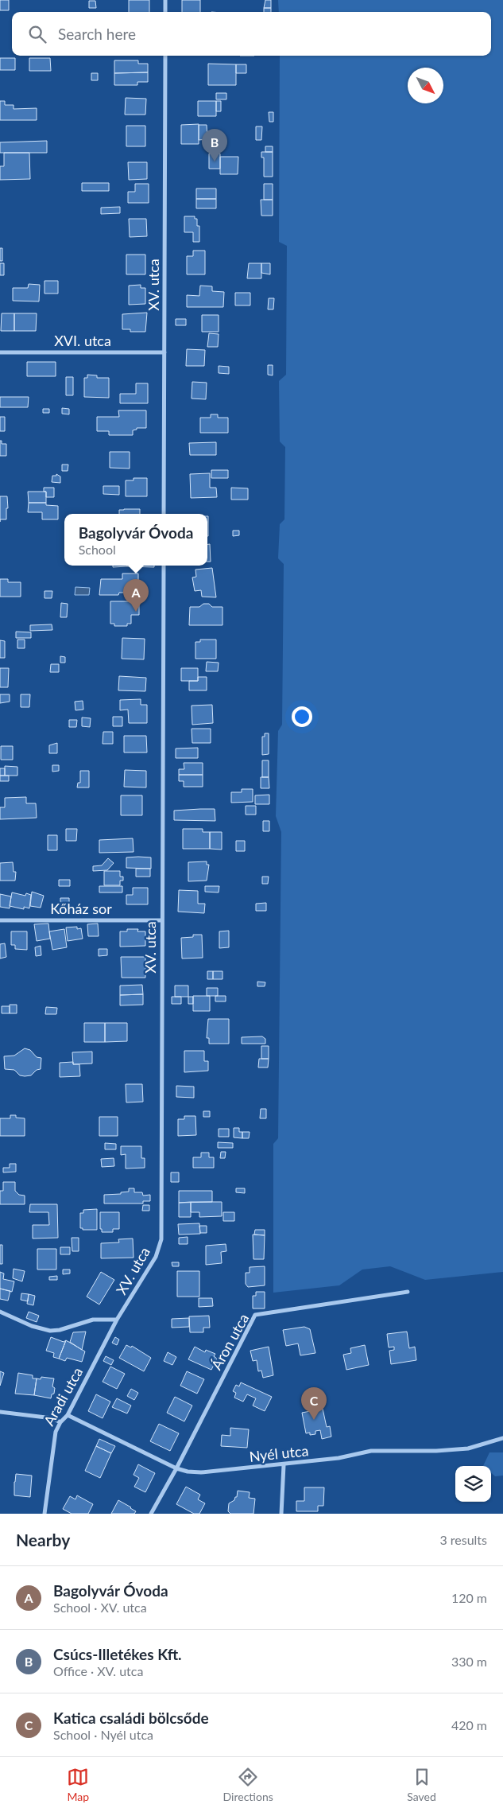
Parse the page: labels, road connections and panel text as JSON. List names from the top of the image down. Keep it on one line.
{"streets":{"street":["XV. utca","XVI. utca","Kőház sor","Áron utca","Aradi utca","Nyél utca"]},"crossings":[["XV. utca","XVI. utca"],["XV. utca","Kőház sor"],["XV. utca","Aradi utca"],["Áron utca","Nyél utca"],["Aradi utca","Nyél utca"]],"north":"bottom right","page":{"search":"Search here","pins":["B","A","C"],"popup":["Bagolyvár Óvoda","School"],"heading":["Nearby","3 results"],"list":[{"mark":"A","name":"Bagolyvár Óvoda","note":"School · XV. utca","value":"120 m"},{"mark":"B","name":"Csúcs-Illetékes Kft.","note":"Office · XV. utca","value":"330 m"},{"mark":"C","name":"Katica családi bölcsőde","note":"School · Nyél utca","value":"420 m"}],"nav":["Map","Directions","Saved"]}}
